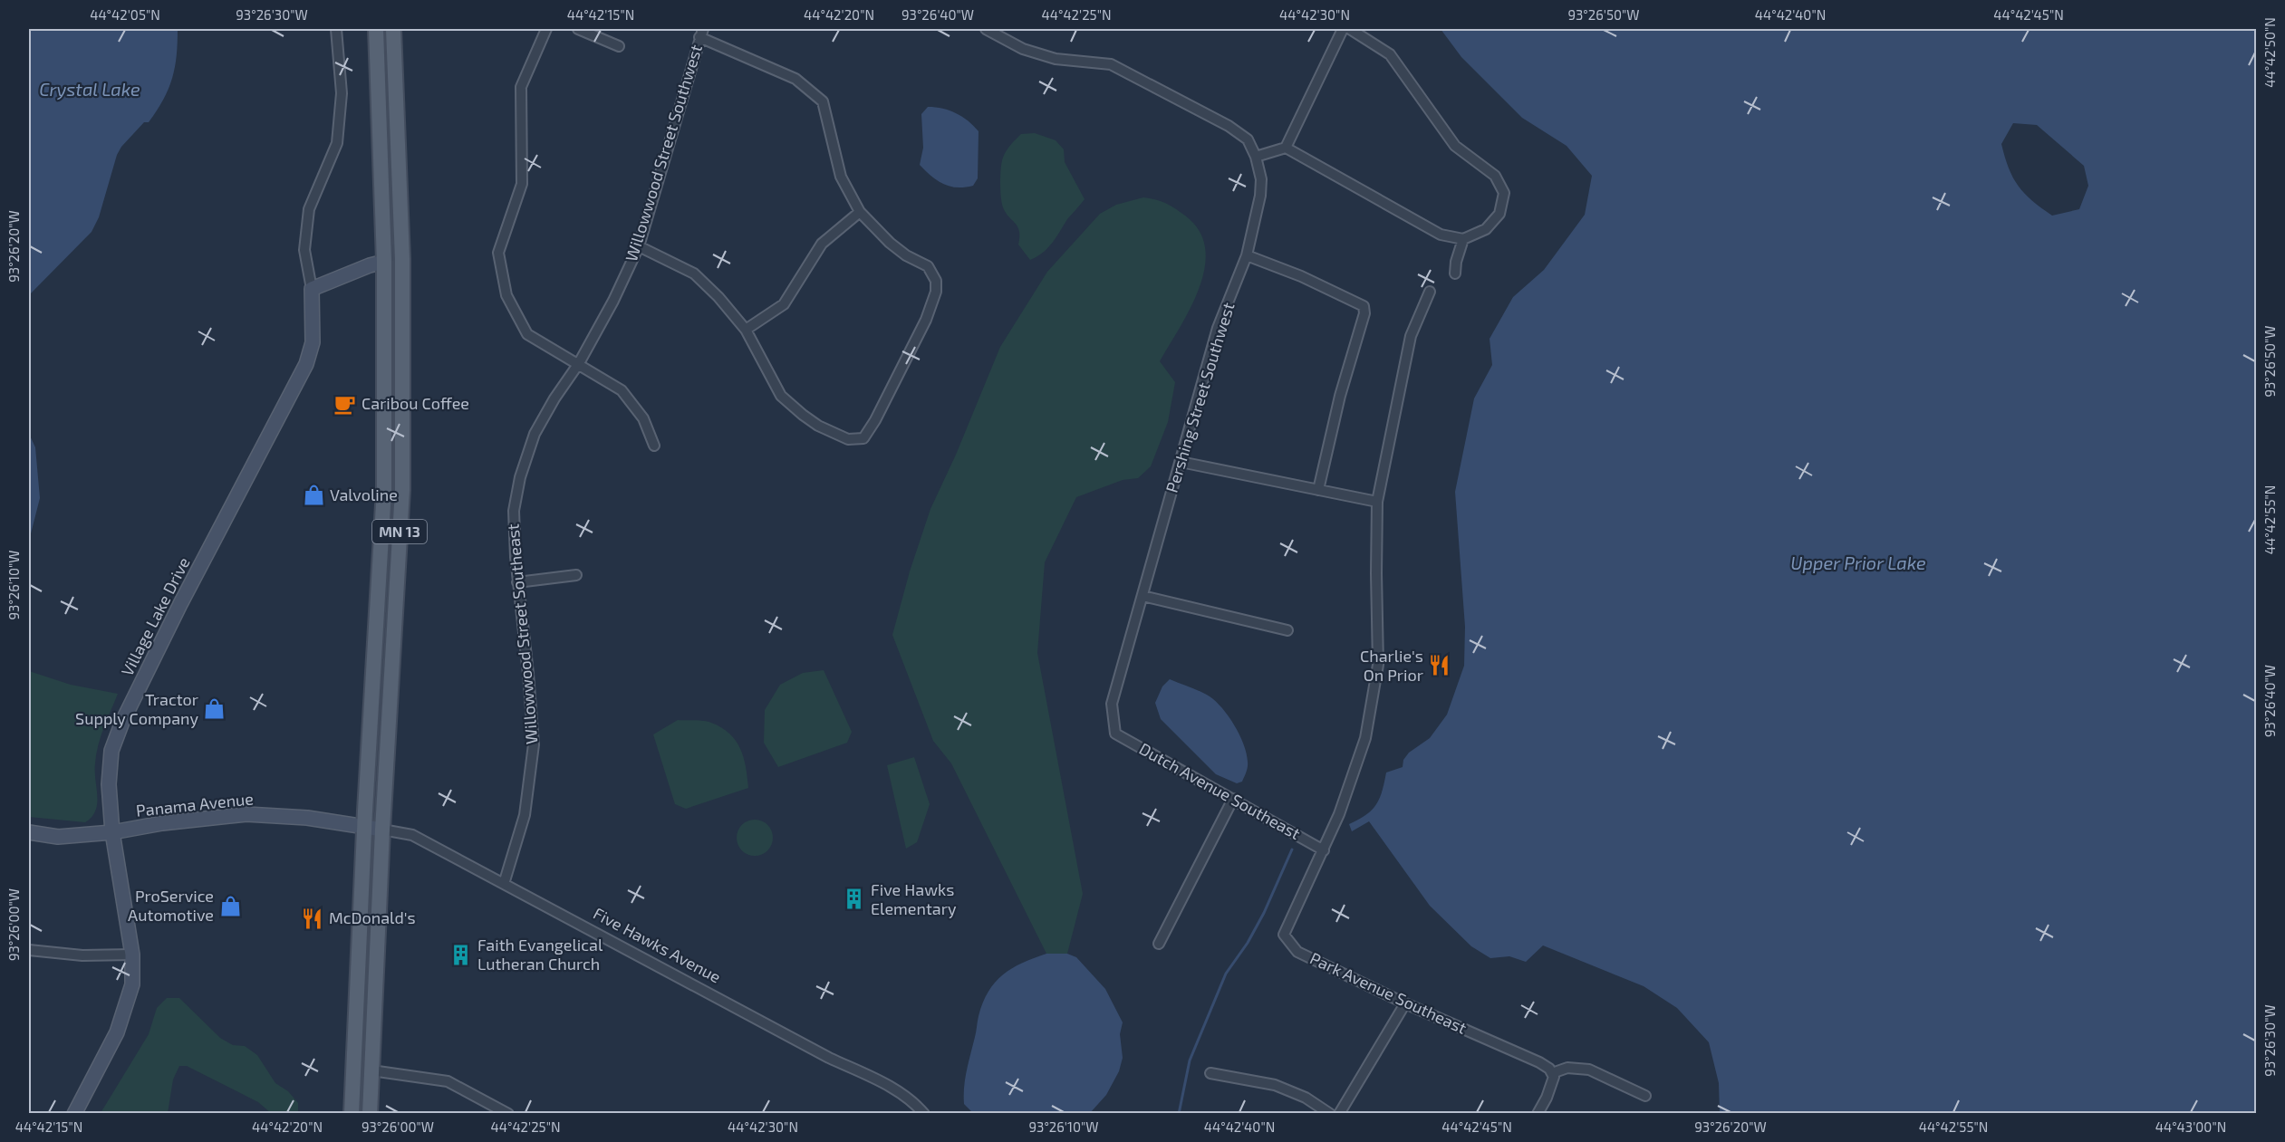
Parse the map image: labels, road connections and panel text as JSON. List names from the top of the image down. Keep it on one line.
{"streets":{"main road":["MN 13"],"street":["Willowwood Street Southwest","Pershing Street Southwest","Village Lake Drive","Willowwood Street Southeast","Dutch Avenue Southeast","Panama Avenue","Five Hawks Avenue","Park Avenue Southeast"]},"crossings":[["Willowwood Street Southwest","Willowwood Street Southeast"],["Pershing Street Southwest","Dutch Avenue Southeast"],["MN 13","Panama Avenue"],["MN 13","Five Hawks Avenue"],["Village Lake Drive","Panama Avenue"],["Willowwood Street Southeast","Five Hawks Avenue"],["Dutch Avenue Southeast","Park Avenue Southeast"],["Panama Avenue","Five Hawks Avenue"]],"water":["Crystal Lake","Upper Prior Lake"],"places":{"cafe":["Caribou Coffee"],"shop":["Valvoline","Tractor Supply Company","ProService Automotive"],"restaurant":["Charlie's On Prior","McDonald's"],"building":["Five Hawks Elementary","Faith Evangelical Lutheran Church"]},"coordinates":["44°42'05\"N","93°26'30\"W","44°42'15\"N","44°42'20\"N","93°26'40\"W","44°42'25\"N","44°42'30\"N","93°26'50\"W","44°42'40\"N","44°42'45\"N","44°42'50\"N","93°26'20\"W","44°42'55\"N","93°26'10\"W","93°26'00\"W","44°43'00\"N"]}
